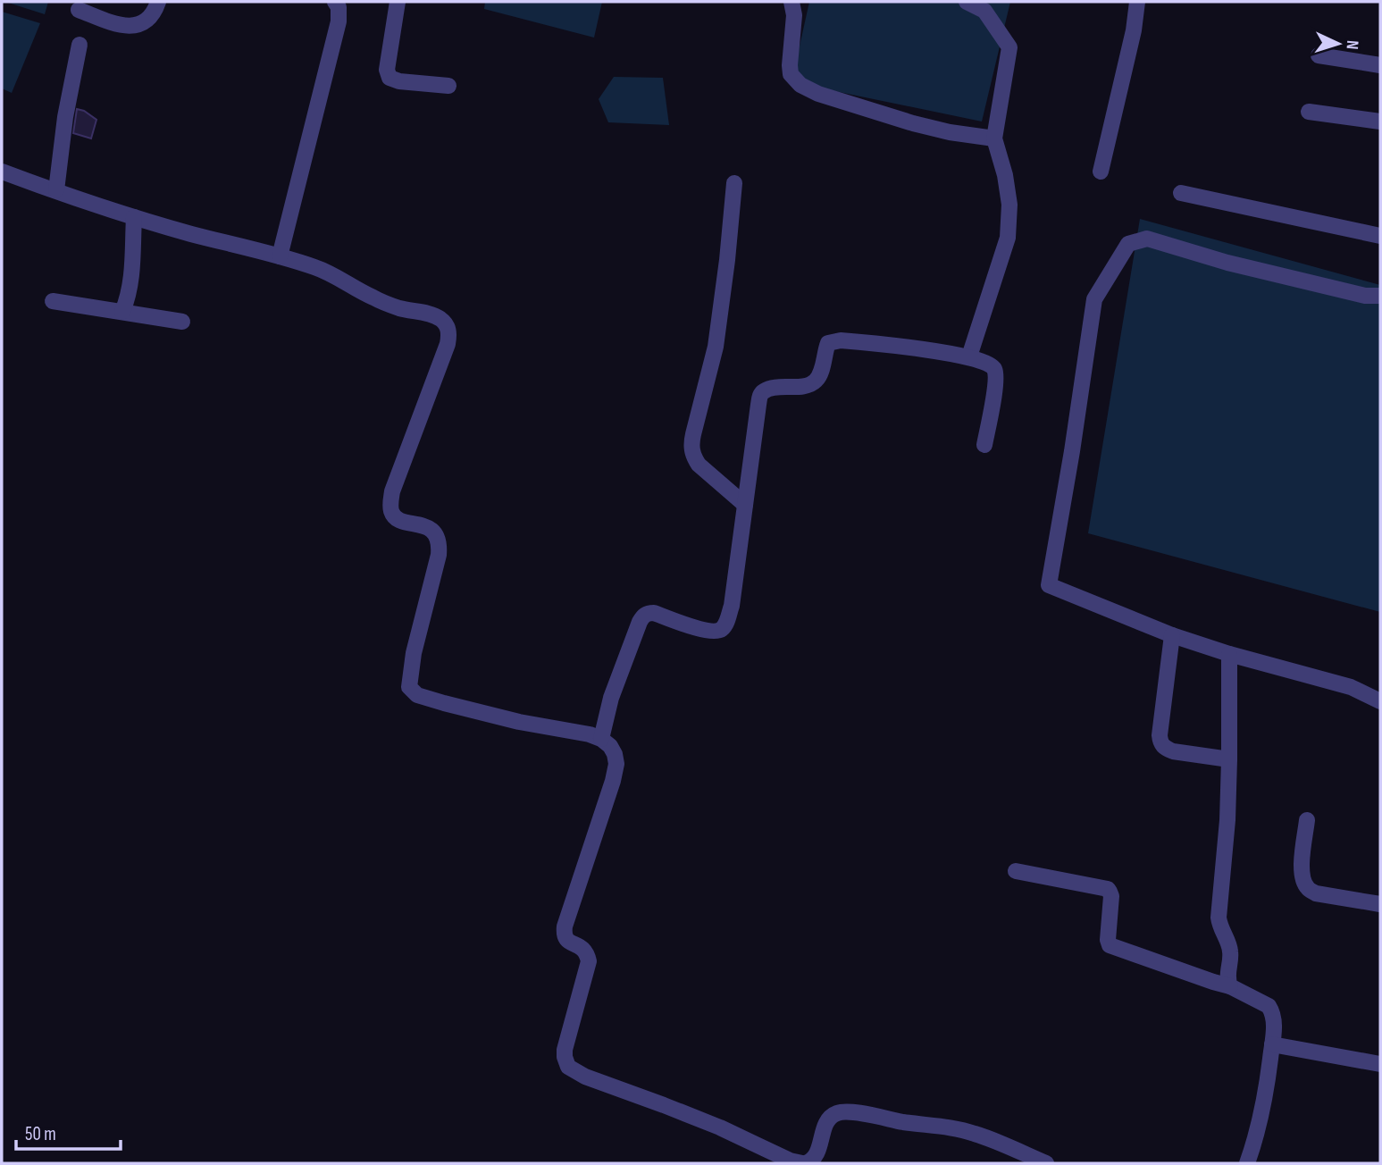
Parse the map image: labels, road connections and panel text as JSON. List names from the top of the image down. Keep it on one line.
{"scale_bar":"50 m","north":"right"}
